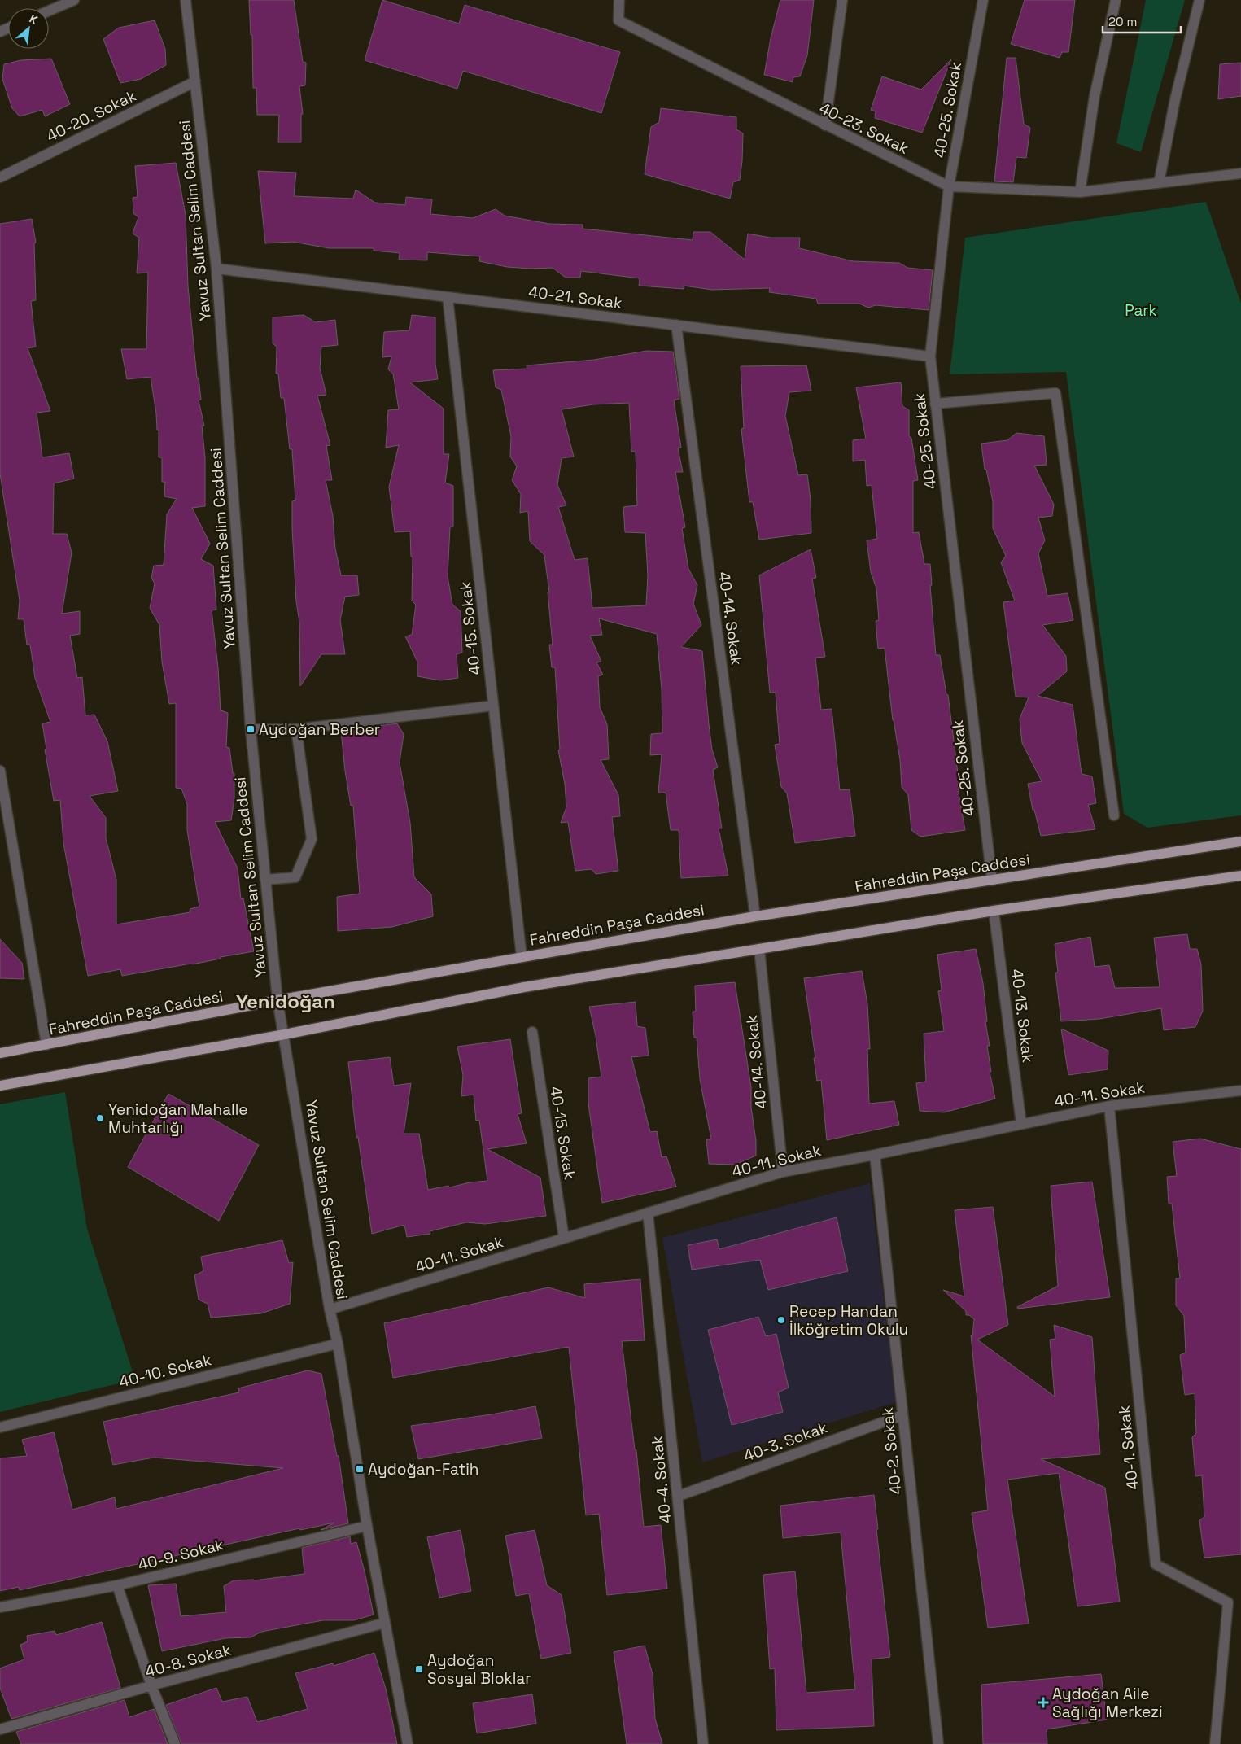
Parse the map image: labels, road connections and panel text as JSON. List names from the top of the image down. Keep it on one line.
{"streets":{"main road":["Fahreddin Paşa Caddesi"],"street":["40-25. Sokak","40-20. Sokak","40-23. Sokak","Yavuz Sultan Selim Caddesi","40-21. Sokak","40-14. Sokak","40-15. Sokak","40-13. Sokak","40-11. Sokak","40-10. Sokak","40-3. Sokak","40-1. Sokak","40-2. Sokak","40-4. Sokak","40-9. Sokak","40-8. Sokak"]},"crossings":[["40-25. Sokak","40-23. Sokak"],["40-25. Sokak","40-21. Sokak"],["40-25. Sokak","Fahreddin Paşa Caddesi"],["40-20. Sokak","Yavuz Sultan Selim Caddesi"],["Yavuz Sultan Selim Caddesi","40-21. Sokak"],["Yavuz Sultan Selim Caddesi","Fahreddin Paşa Caddesi"],["Yavuz Sultan Selim Caddesi","40-11. Sokak"],["Yavuz Sultan Selim Caddesi","40-10. Sokak"],["Yavuz Sultan Selim Caddesi","40-9. Sokak"],["Yavuz Sultan Selim Caddesi","40-8. Sokak"],["40-21. Sokak","40-14. Sokak"],["40-21. Sokak","40-15. Sokak"],["40-14. Sokak","Fahreddin Paşa Caddesi"],["40-14. Sokak","40-11. Sokak"],["40-15. Sokak","Fahreddin Paşa Caddesi"],["40-15. Sokak","40-11. Sokak"],["40-13. Sokak","40-11. Sokak"],["40-11. Sokak","40-1. Sokak"],["40-11. Sokak","40-2. Sokak"],["40-11. Sokak","40-4. Sokak"],["40-3. Sokak","40-2. Sokak"],["40-3. Sokak","40-4. Sokak"]],"districts":["Yenidoğan"],"parks":["Park"],"places":{"transit":["Aydoğan Berber","Aydoğan-Fatih","Aydoğan Sosyal Bloklar"],"other":["Yenidoğan Mahalle Muhtarlığı","Recep Handan İlköğretim Okulu"],"health":["Aydoğan Aile Sağlığı Merkezi"]},"scale_bar":"20 m","north":"top right"}
